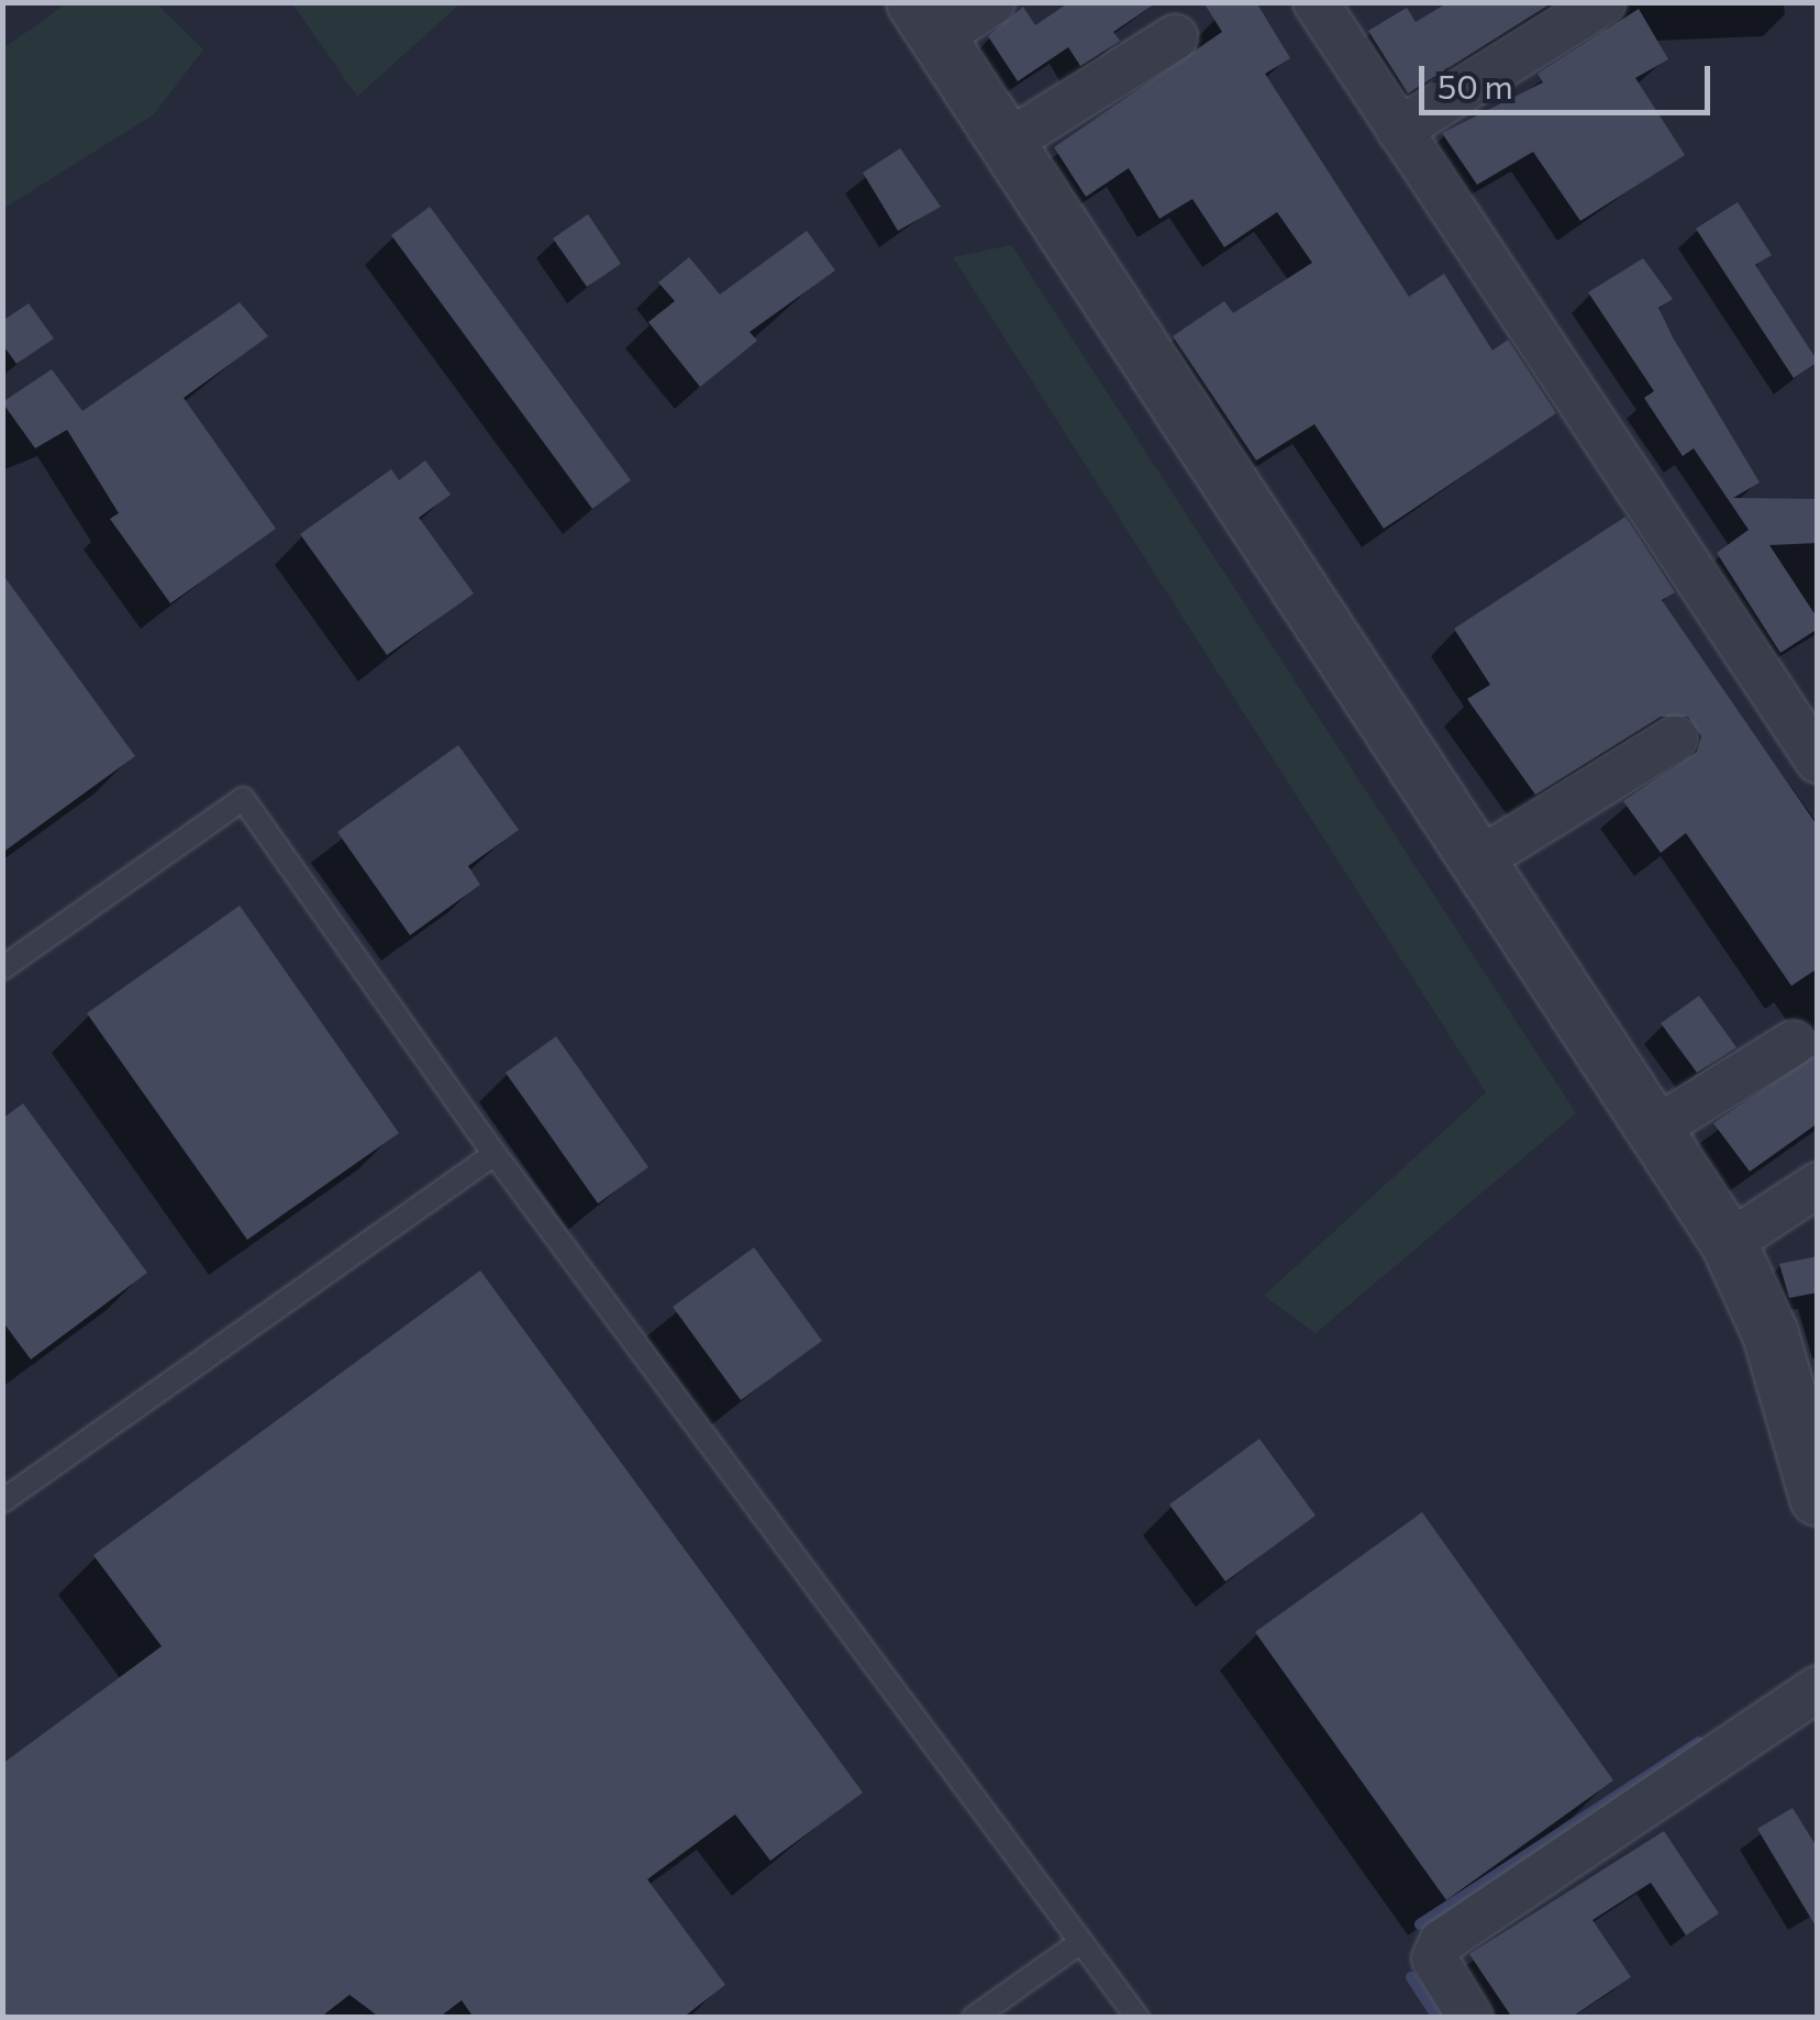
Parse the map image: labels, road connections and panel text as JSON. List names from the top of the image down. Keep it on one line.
{"scale_bar":"50 m"}
